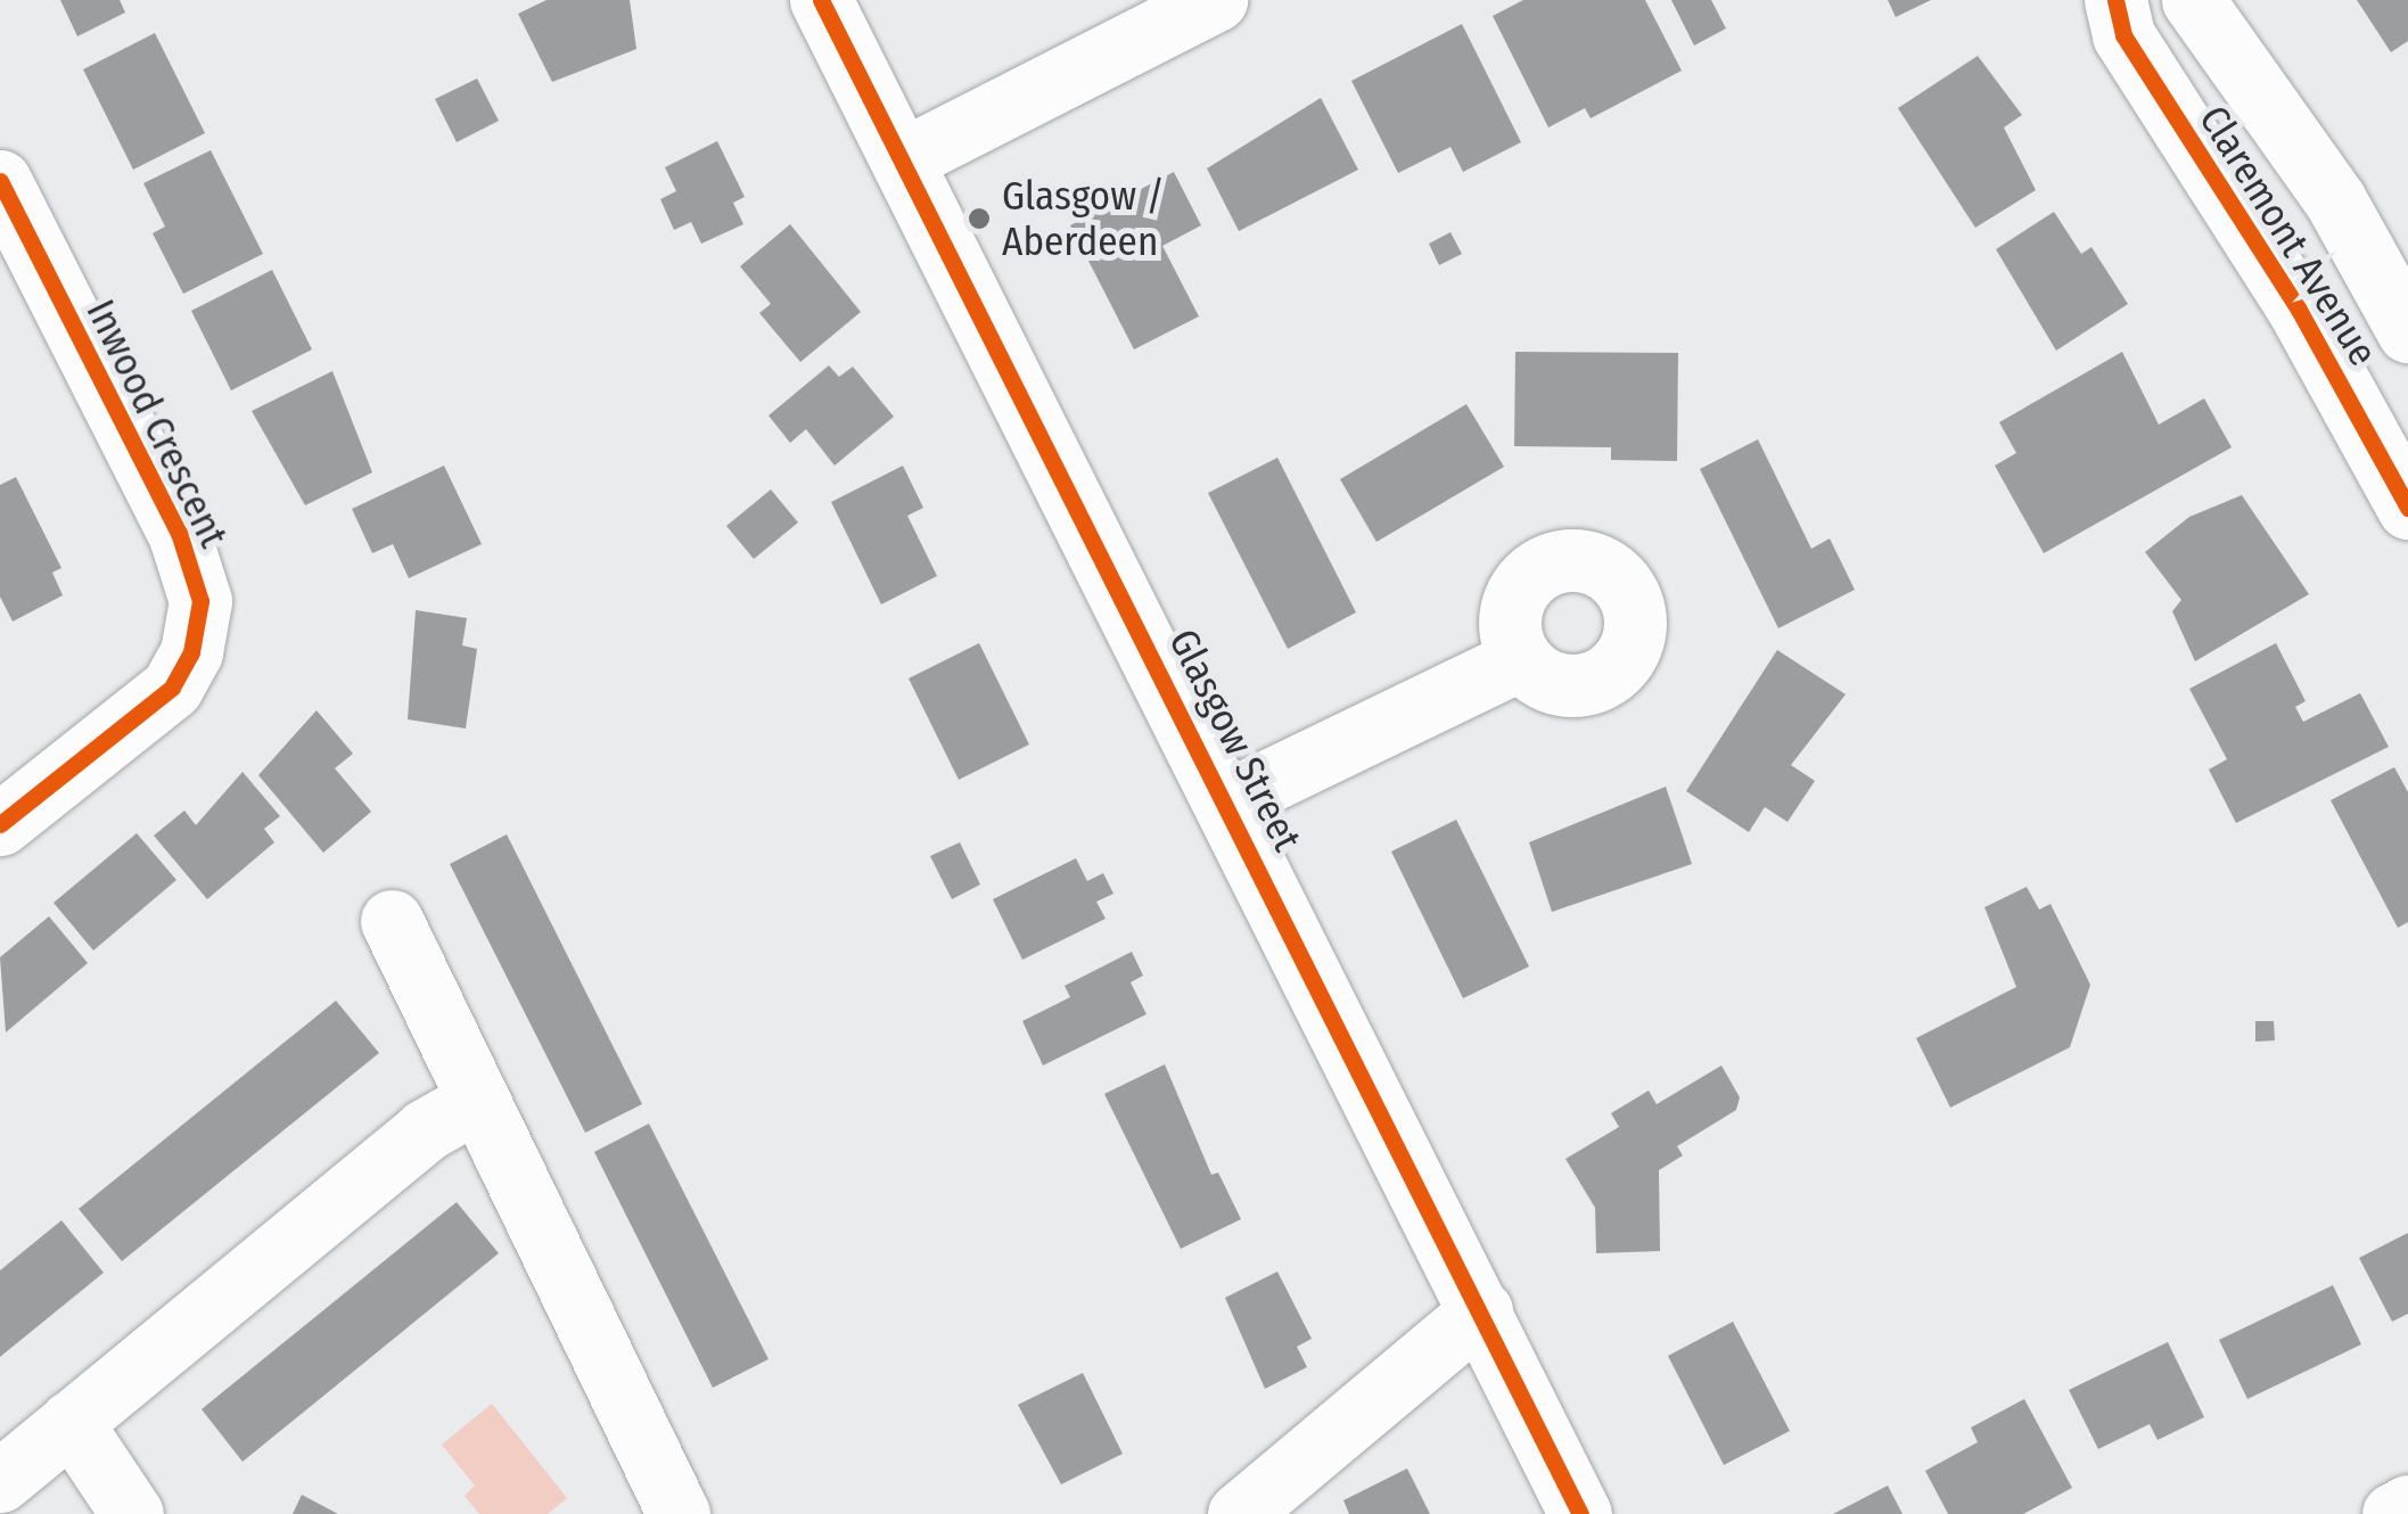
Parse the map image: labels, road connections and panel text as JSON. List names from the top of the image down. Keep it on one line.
{"streets":{"street":["Claremont Avenue","Inwood Crescent","Glasgow Street"]},"places":["Glasgow / Aberdeen"]}
